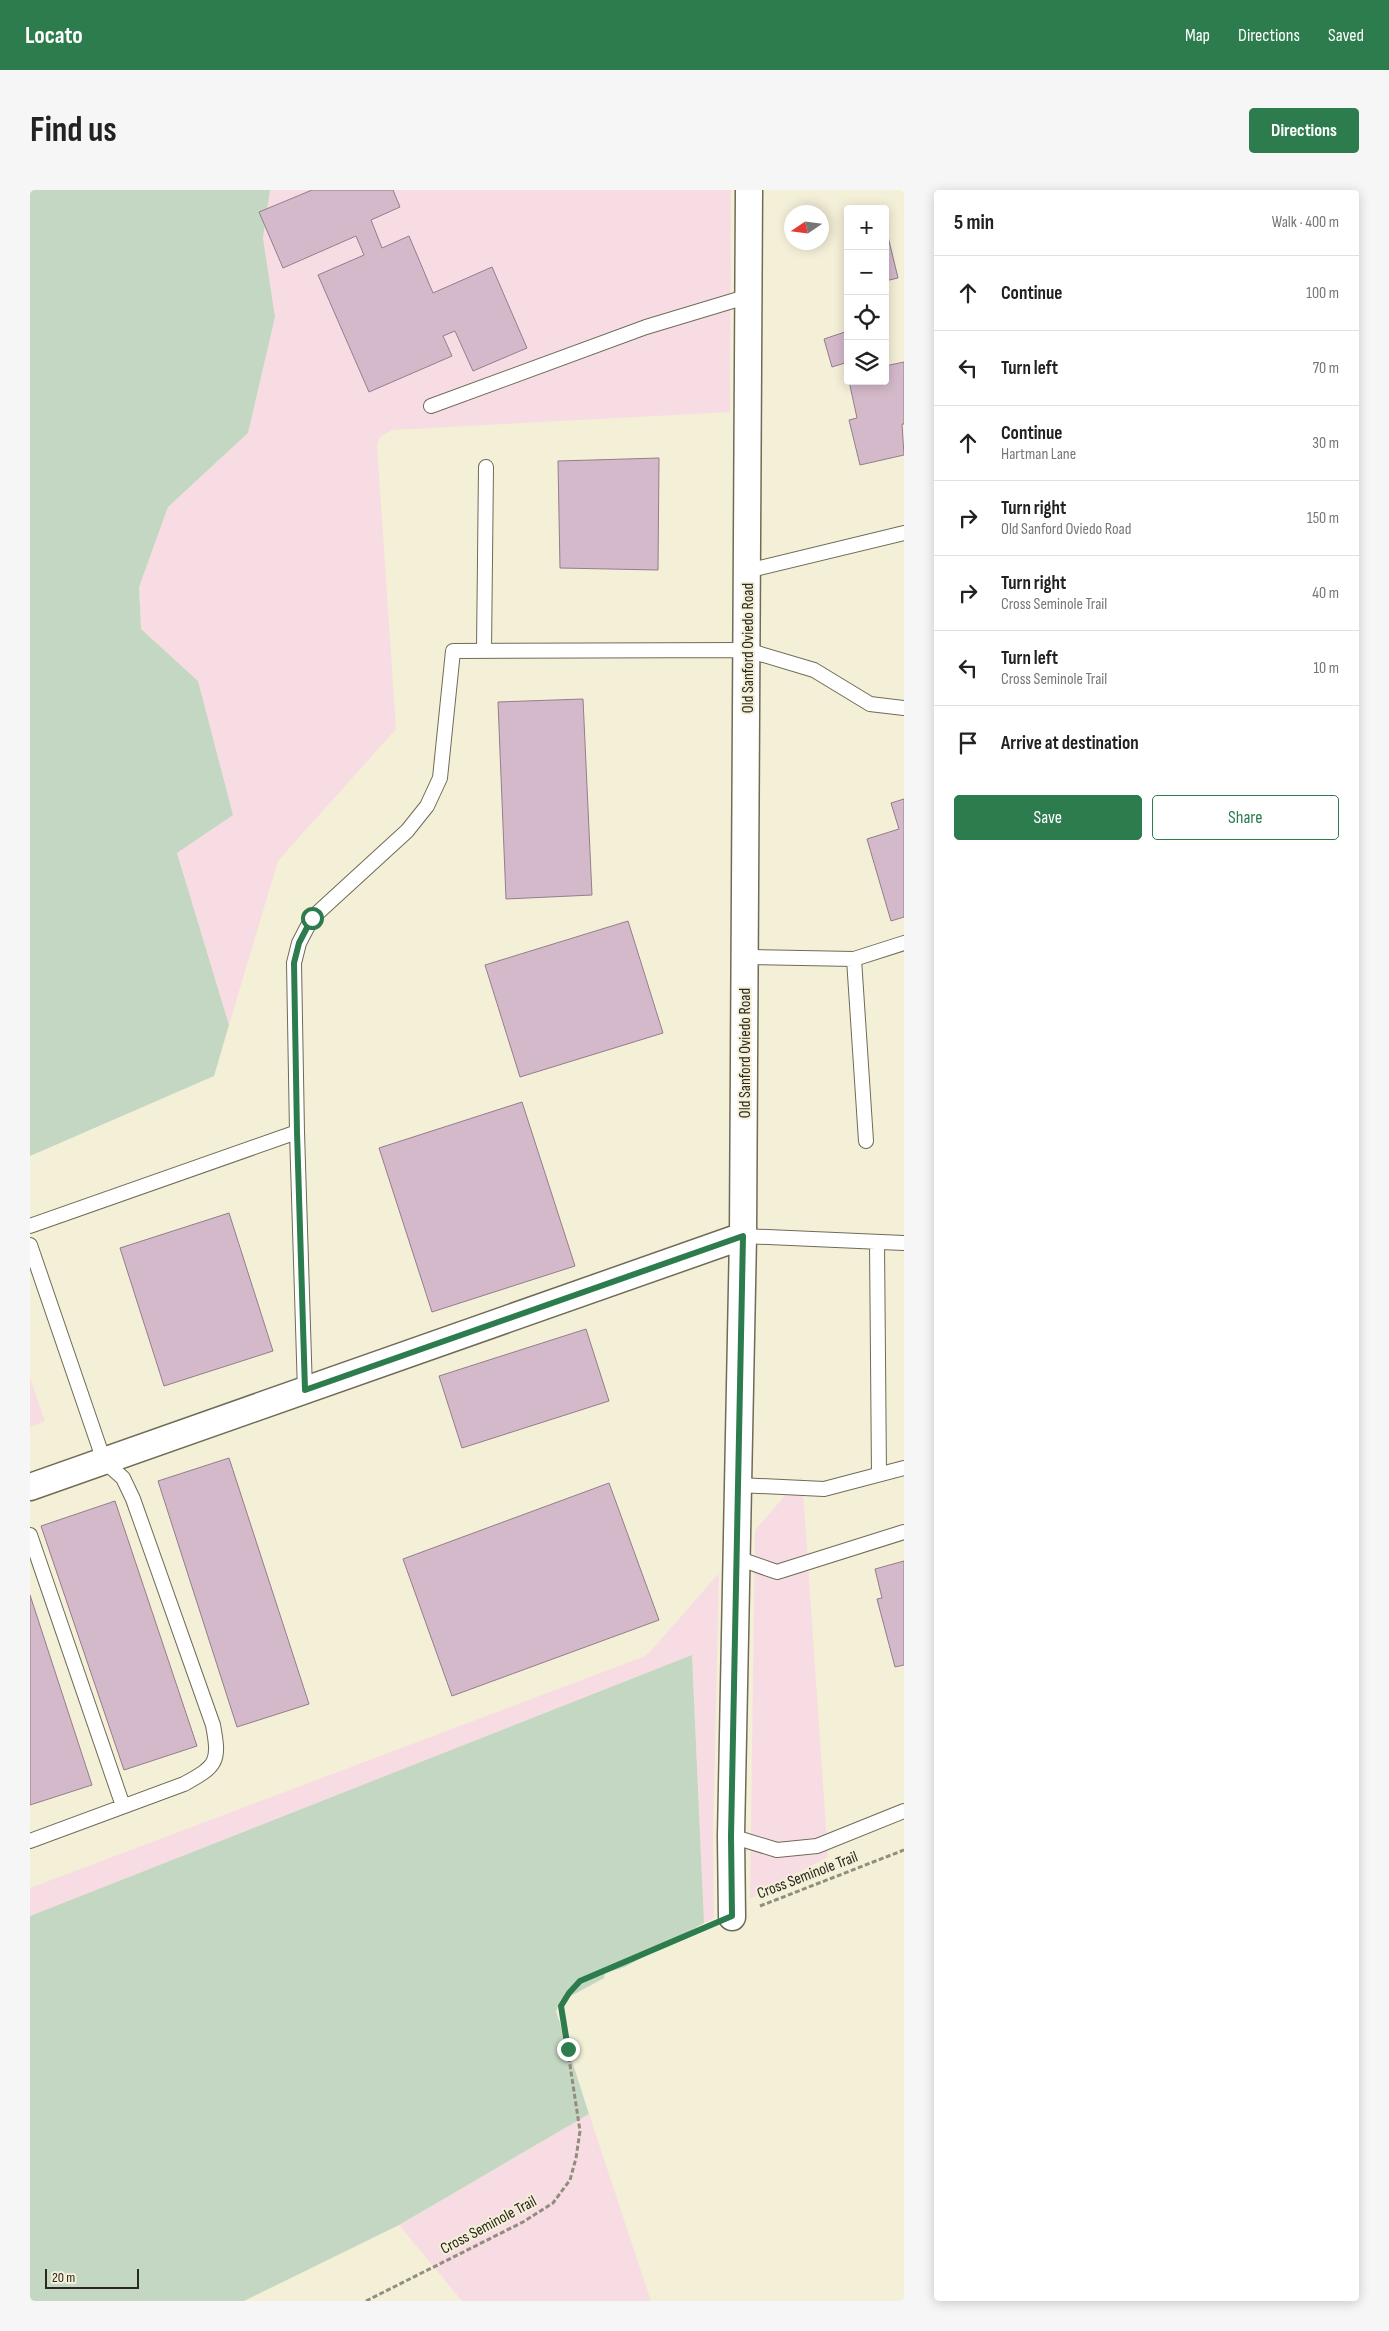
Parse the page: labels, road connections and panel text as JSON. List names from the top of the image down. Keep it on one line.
{"streets":{"street":["Old Sanford Oviedo Road"],"path":["Cross Seminole Trail"]},"crossings":[["Old Sanford Oviedo Road","Cross Seminole Trail"]],"scale_bar":"20 m","north":"left","page":{"header":"Locato","nav":["Map","Directions","Saved"],"buttons":["Directions",["Save","Share"]],"title":"Find us","heading":["5 min","Walk · 400 m"],"map_buttons":["+","−"],"list":[["Continue","100 m"],["Turn left","70 m"],["Continue","Hartman Lane","30 m"],["Turn right","Old Sanford Oviedo Road","150 m"],["Turn right","Cross Seminole Trail","40 m"],["Turn left","Cross Seminole Trail","10 m"],"Arrive at destination"],"scale":"20 m"}}
